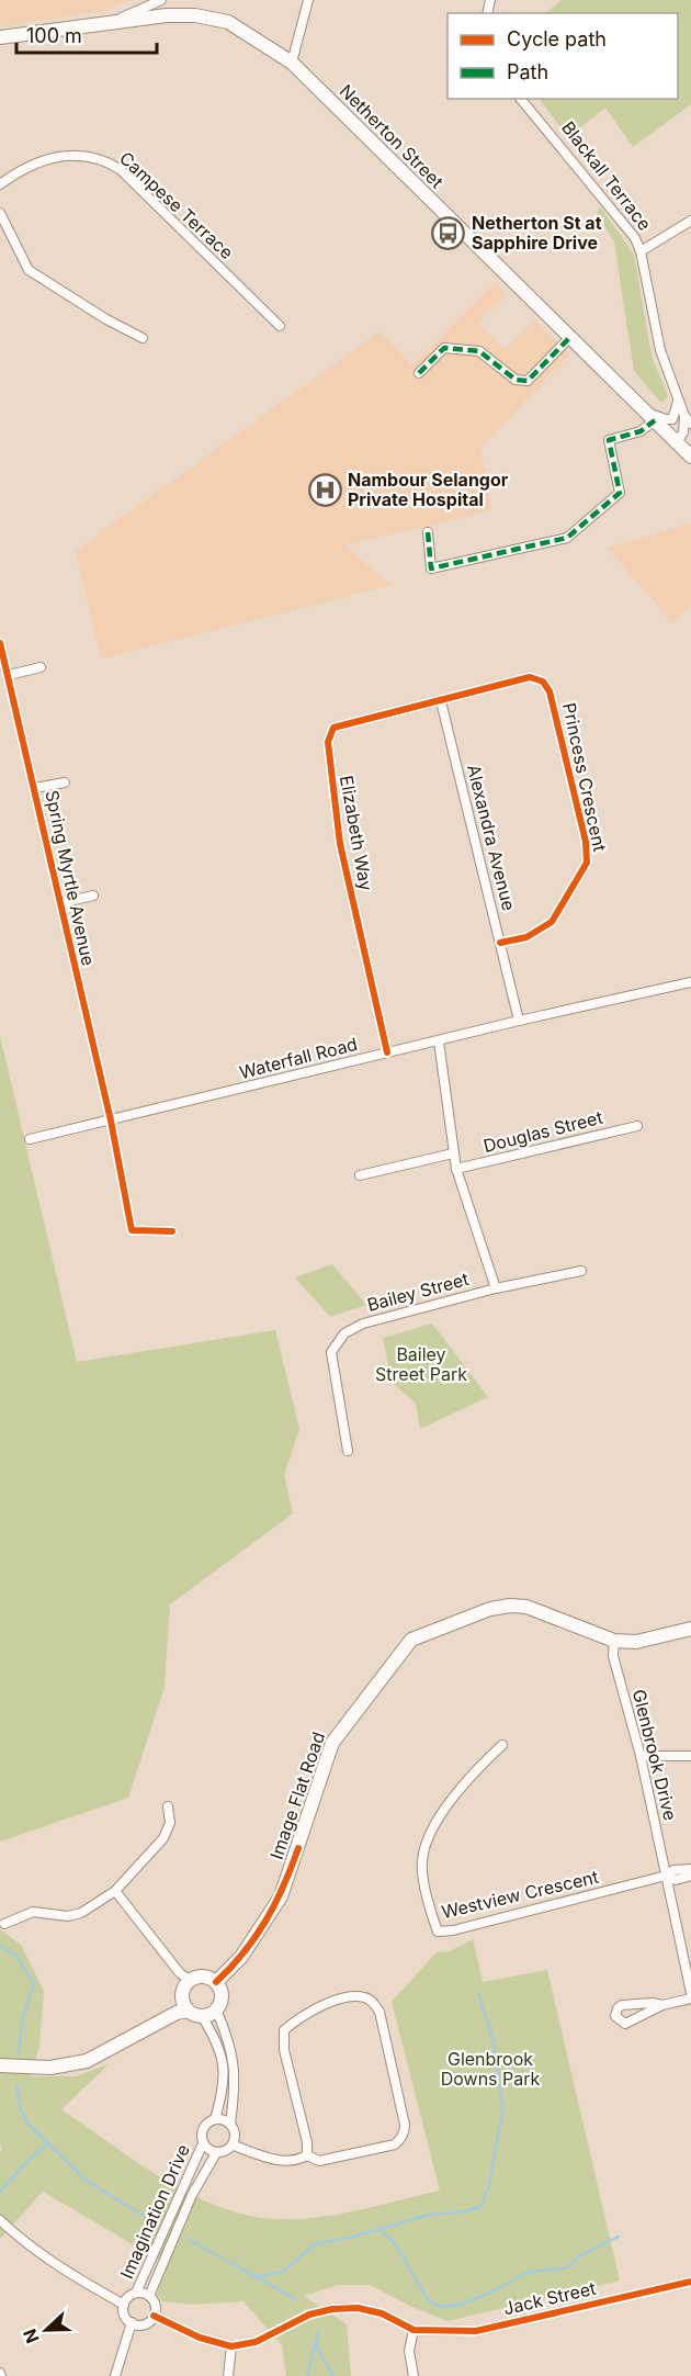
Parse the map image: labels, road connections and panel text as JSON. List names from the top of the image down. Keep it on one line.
{"streets":{"street":["Netherton Street","Blackall Terrace","Campese Terrace","Princess Crescent","Elizabeth Way","Alexandra Avenue","Spring Myrtle Avenue","Waterfall Road","Douglas Street","Bailey Street","Glenbrook Drive","Image Flat Road","Westview Crescent","Imagination Drive","Jack Street"]},"crossings":[["Netherton Street","Blackall Terrace"],["Princess Crescent","Elizabeth Way"],["Princess Crescent","Alexandra Avenue"],["Elizabeth Way","Alexandra Avenue"],["Elizabeth Way","Waterfall Road"],["Alexandra Avenue","Waterfall Road"],["Spring Myrtle Avenue","Waterfall Road"],["Glenbrook Drive","Image Flat Road"],["Glenbrook Drive","Westview Crescent"]],"parks":["Bailey Street Park","Glenbrook Downs Park"],"places":{"bus stop":["Netherton St at Sapphire Drive"],"hospital":["Nambour Selangor Private Hospital"]},"legend":["Cycle path","Path"],"scale_bar":"100 m","north":"left"}
